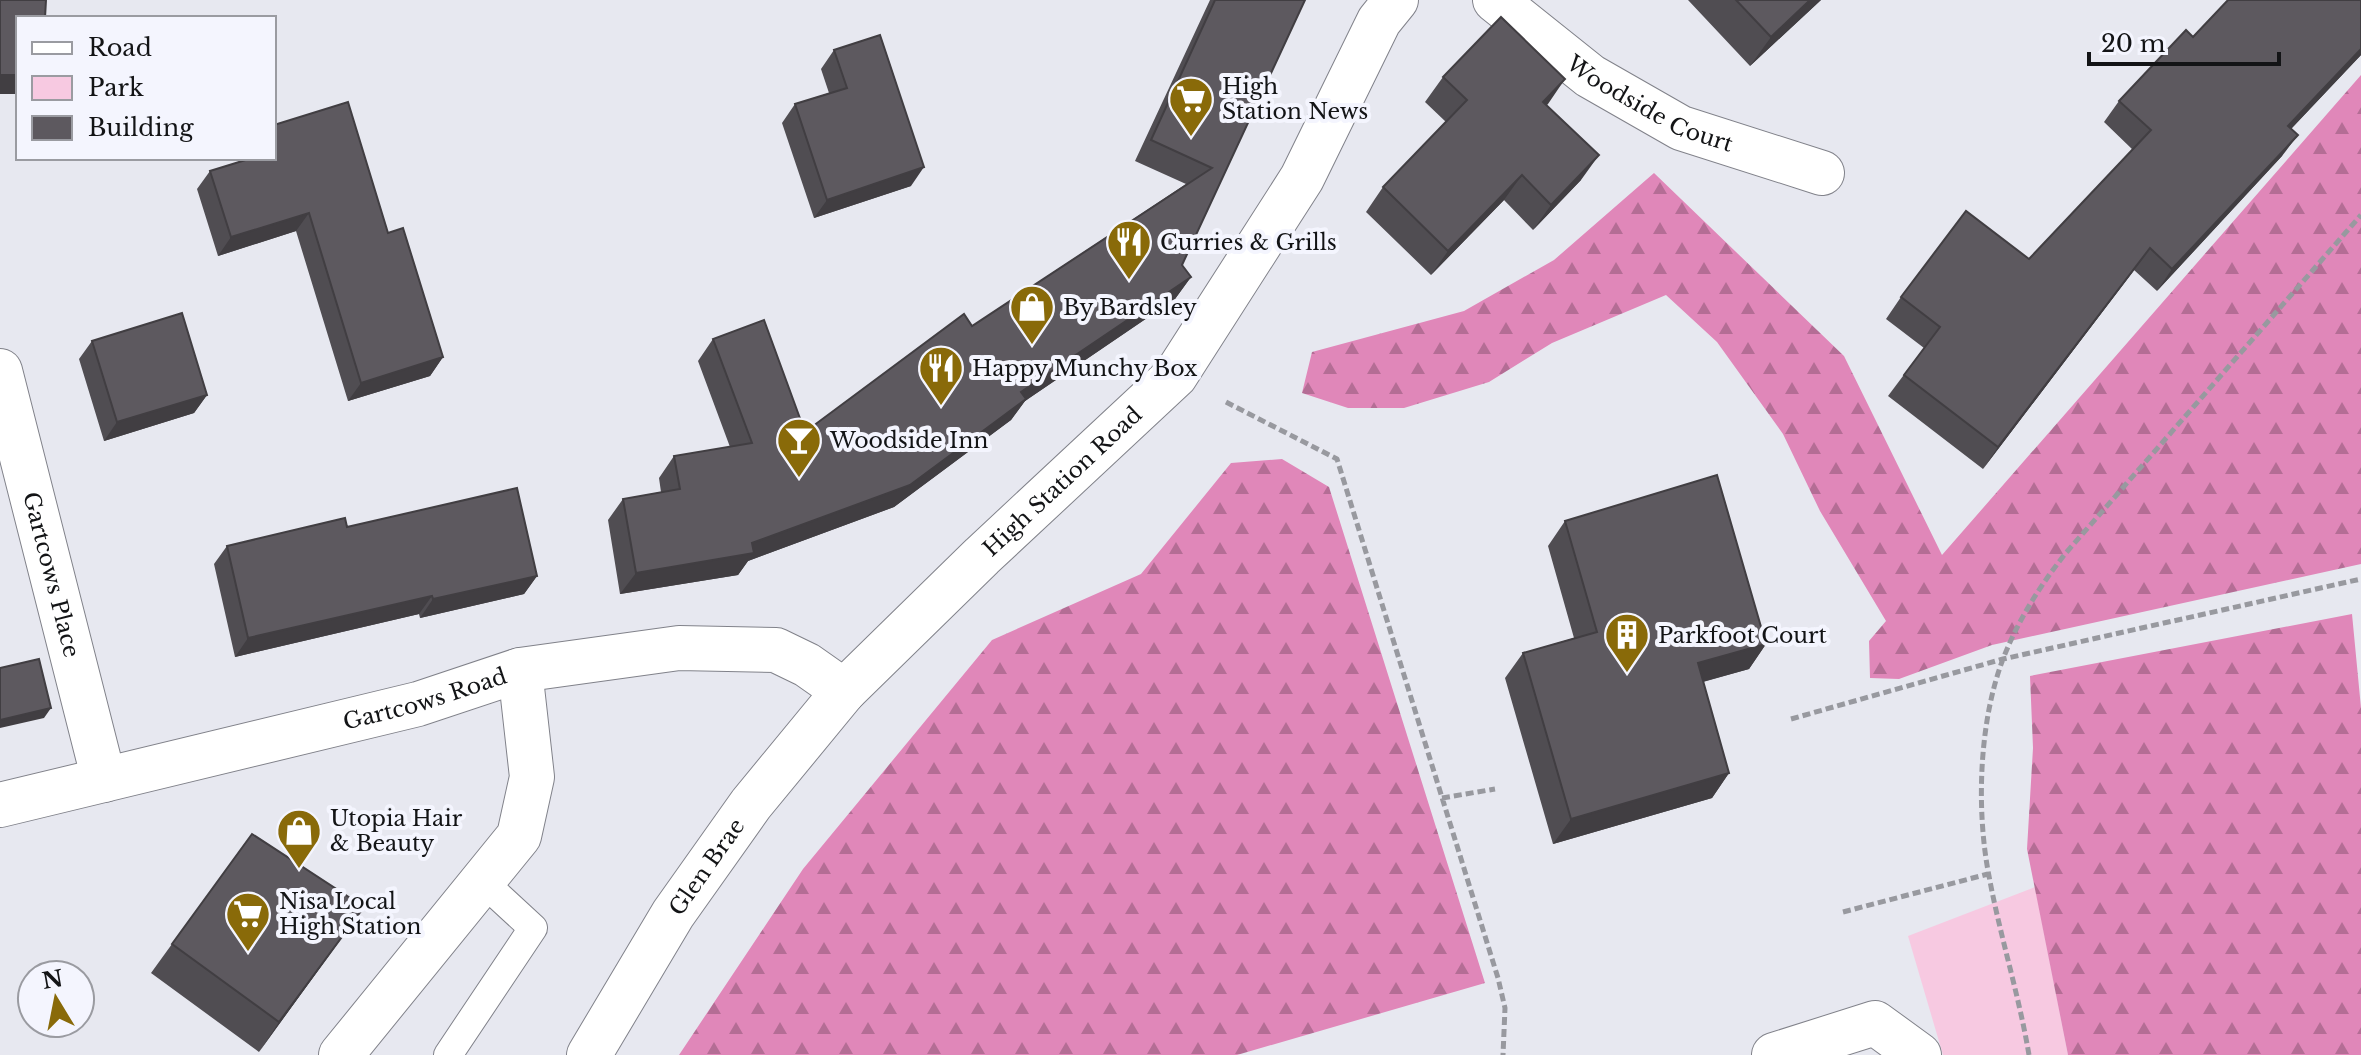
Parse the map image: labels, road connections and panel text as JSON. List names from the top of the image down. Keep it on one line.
{"streets":{"street":["Woodside Court","High Station Road","Gartcows Place","Gartcows Road","Glen Brae"]},"crossings":[["High Station Road","Gartcows Road"],["High Station Road","Glen Brae"],["Gartcows Place","Gartcows Road"],["Gartcows Road","Glen Brae"]],"places":{"supermarket":["High Station News","Nisa Local High Station"],"restaurant":["Curries & Grills","Happy Munchy Box"],"shop":["By Bardsley","Utopia Hair & Beauty"],"bar":["Woodside Inn"],"building":["Parkfoot Court"]},"legend":["Road","Park","Building"],"scale_bar":"20 m","north":"top"}
